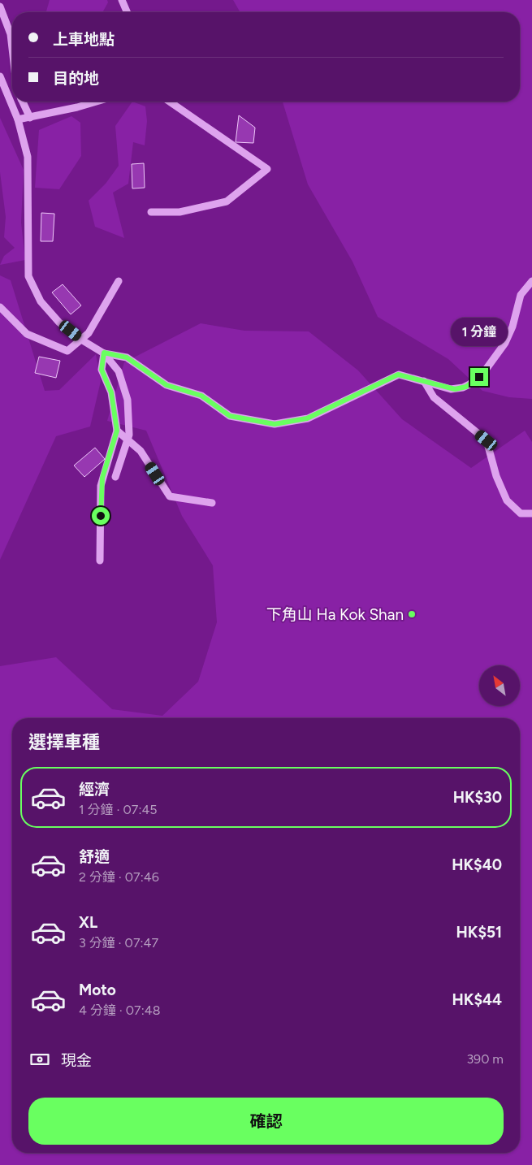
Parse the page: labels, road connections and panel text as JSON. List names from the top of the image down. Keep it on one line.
{"places":["下角山 Ha Kok Shan"],"north":"top left","page":{"banner":["上車地點","目的地"],"bubble":"1 分鐘","heading":"選擇車種","list":[{"name":"經濟","note":"1 分鐘 · 07:45","value":"HK$30"},{"name":"舒適","note":"2 分鐘 · 07:46","value":"HK$40"},{"name":"XL","note":"3 分鐘 · 07:47","value":"HK$51"},{"name":"Moto","note":"4 分鐘 · 07:48","value":"HK$44"}],"pay":["現金","390 m"],"buttons":"確認"}}
